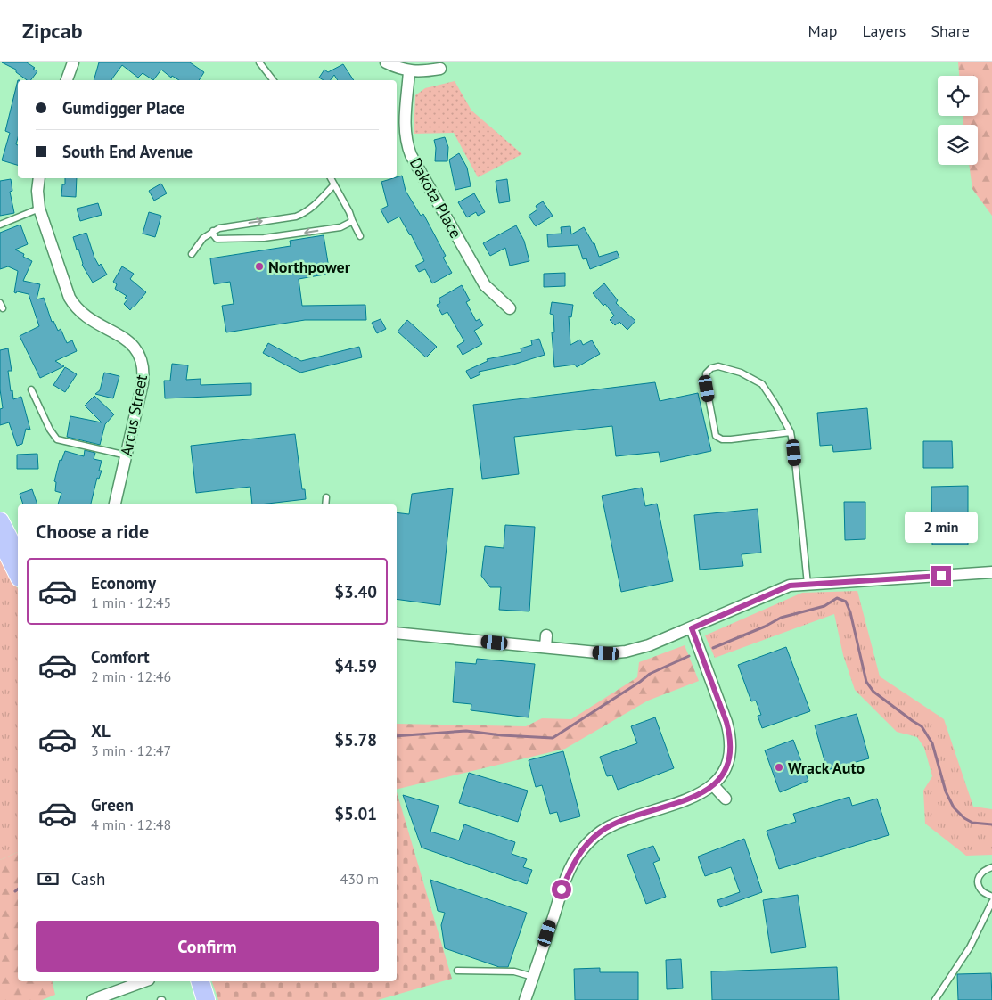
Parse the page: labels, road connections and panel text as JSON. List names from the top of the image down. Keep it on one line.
{"streets":{"street":["Dakota Place","Arcus Street"]},"places":["Northpower","Wrack Auto"],"page":{"header":"Zipcab","nav":["Map","Layers","Share"],"banner":["Gumdigger Place","South End Avenue"],"heading":"Choose a ride","bubble":"2 min","list":[{"name":"Economy","note":"1 min · 12:45","value":"$3.40"},{"name":"Comfort","note":"2 min · 12:46","value":"$4.59"},{"name":"XL","note":"3 min · 12:47","value":"$5.78"},{"name":"Green","note":"4 min · 12:48","value":"$5.01"}],"pay":["Cash","430 m"],"buttons":"Confirm"}}
